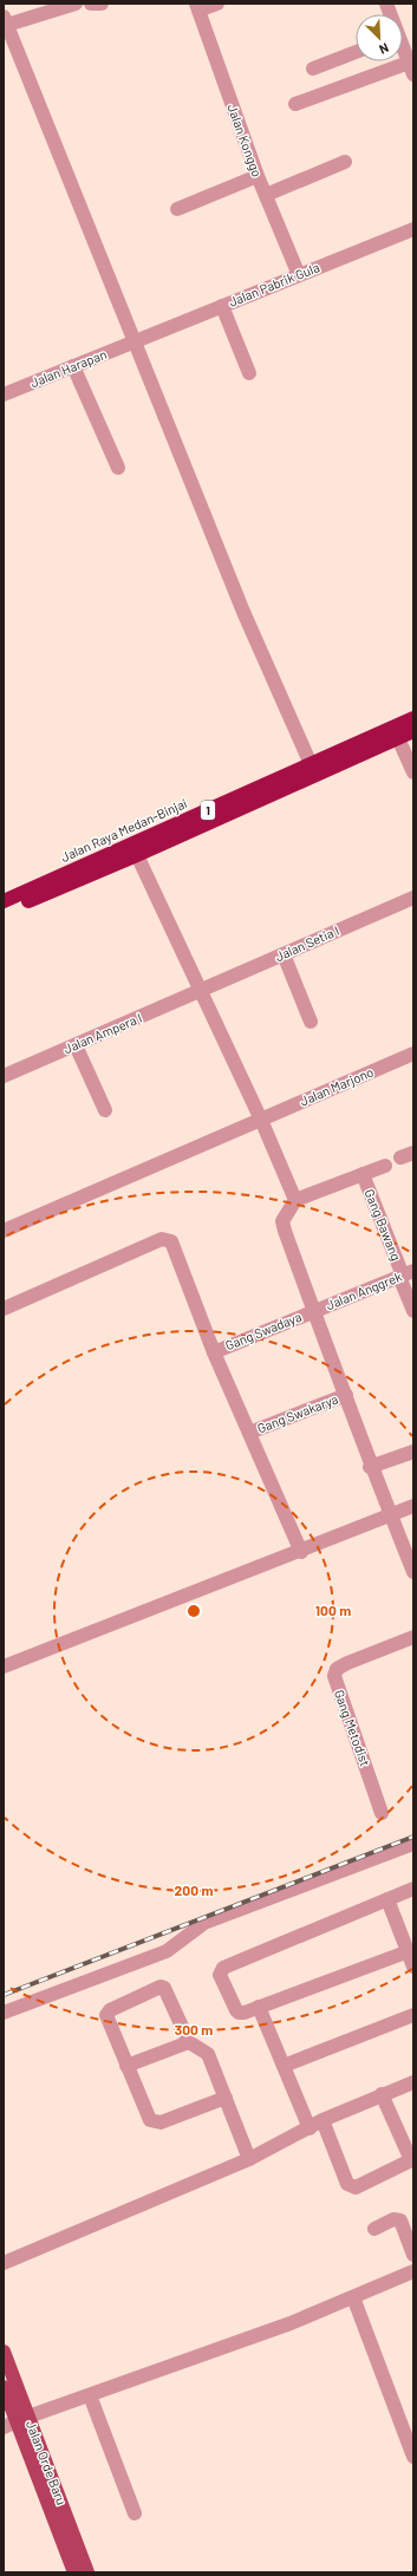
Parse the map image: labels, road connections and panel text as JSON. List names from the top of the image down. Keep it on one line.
{"streets":{"highway":["1","Jalan Raya Medan-Binjai"],"main road":["Jalan Orde Baru"],"street":["Jalan Konggo","Jalan Pabrik Gula","Jalan Harapan","Jalan Setia I","Jalan Ampera I","Jalan Marjono","Gang Bawang","Jalan Anggrek","Gang Swadaya","Gang Swakarya","Gang Metodist"]},"crossings":[["Jalan Konggo","Jalan Pabrik Gula"],["Jalan Pabrik Gula","Jalan Harapan"],["Jalan Setia I","Jalan Ampera I"],["Gang Bawang","Jalan Anggrek"],["Jalan Anggrek","Gang Swadaya"]],"north":"bottom right","rings":["100 m","200 m","300 m"]}
